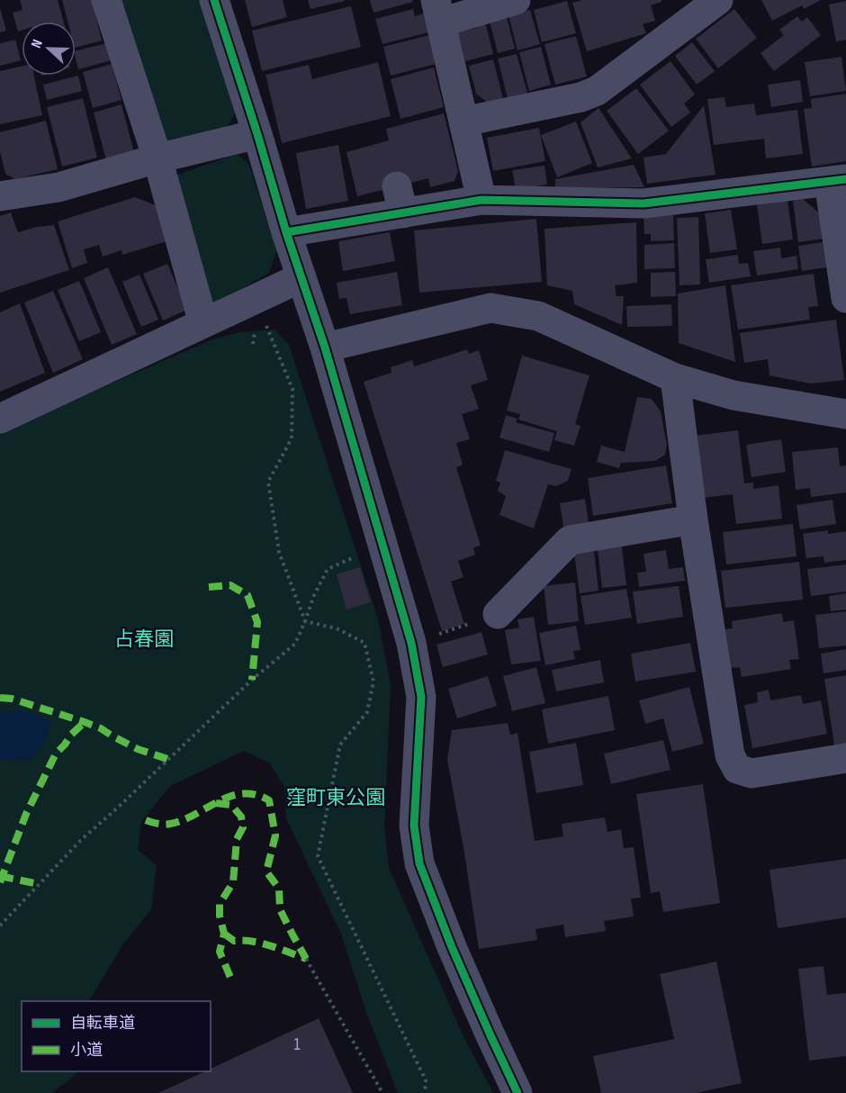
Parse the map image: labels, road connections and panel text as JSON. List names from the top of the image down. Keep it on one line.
{"parks":["占春園","窪町東公園"],"house_numbers":["1"],"legend":["自転車道","小道"],"north":"left"}
